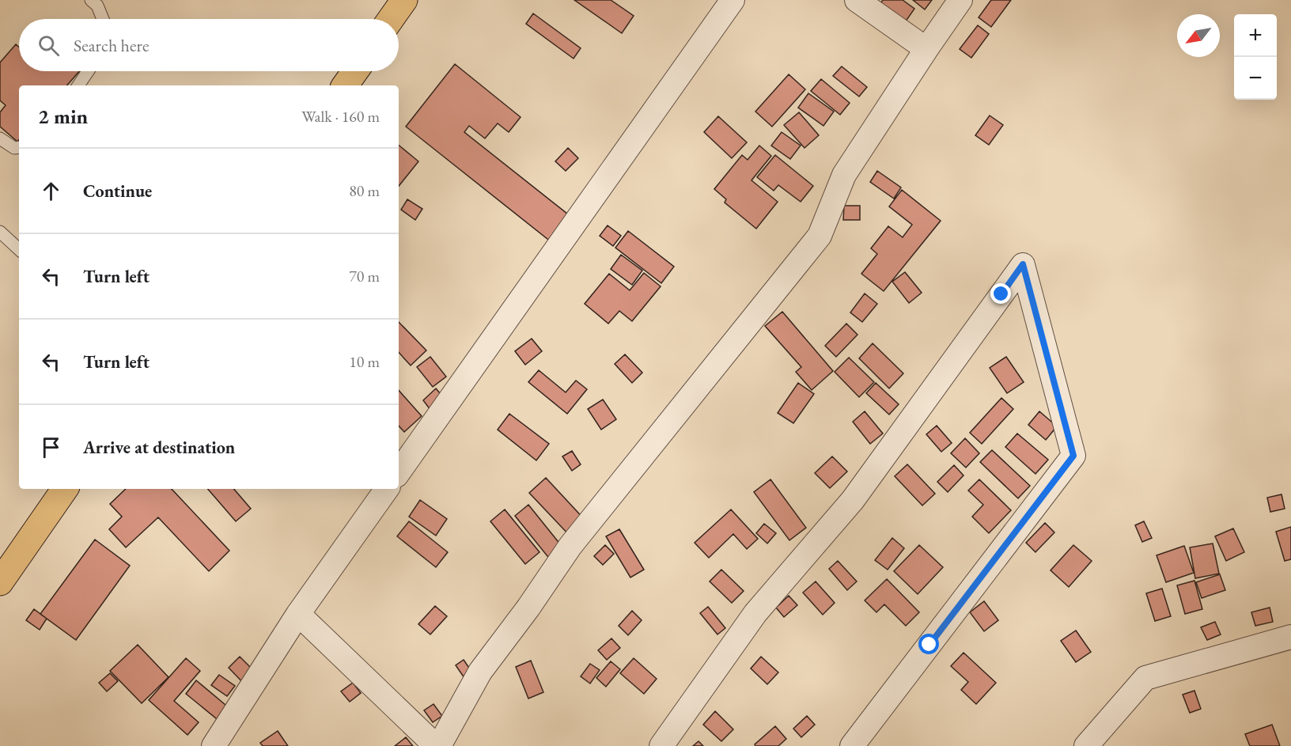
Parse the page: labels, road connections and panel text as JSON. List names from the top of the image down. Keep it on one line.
{"north":"bottom left","page":{"map_buttons":["+","−"],"search":"Search here","heading":["2 min","Walk · 160 m"],"list":[["Continue","80 m"],["Turn left","70 m"],["Turn left","10 m"],"Arrive at destination"]}}
